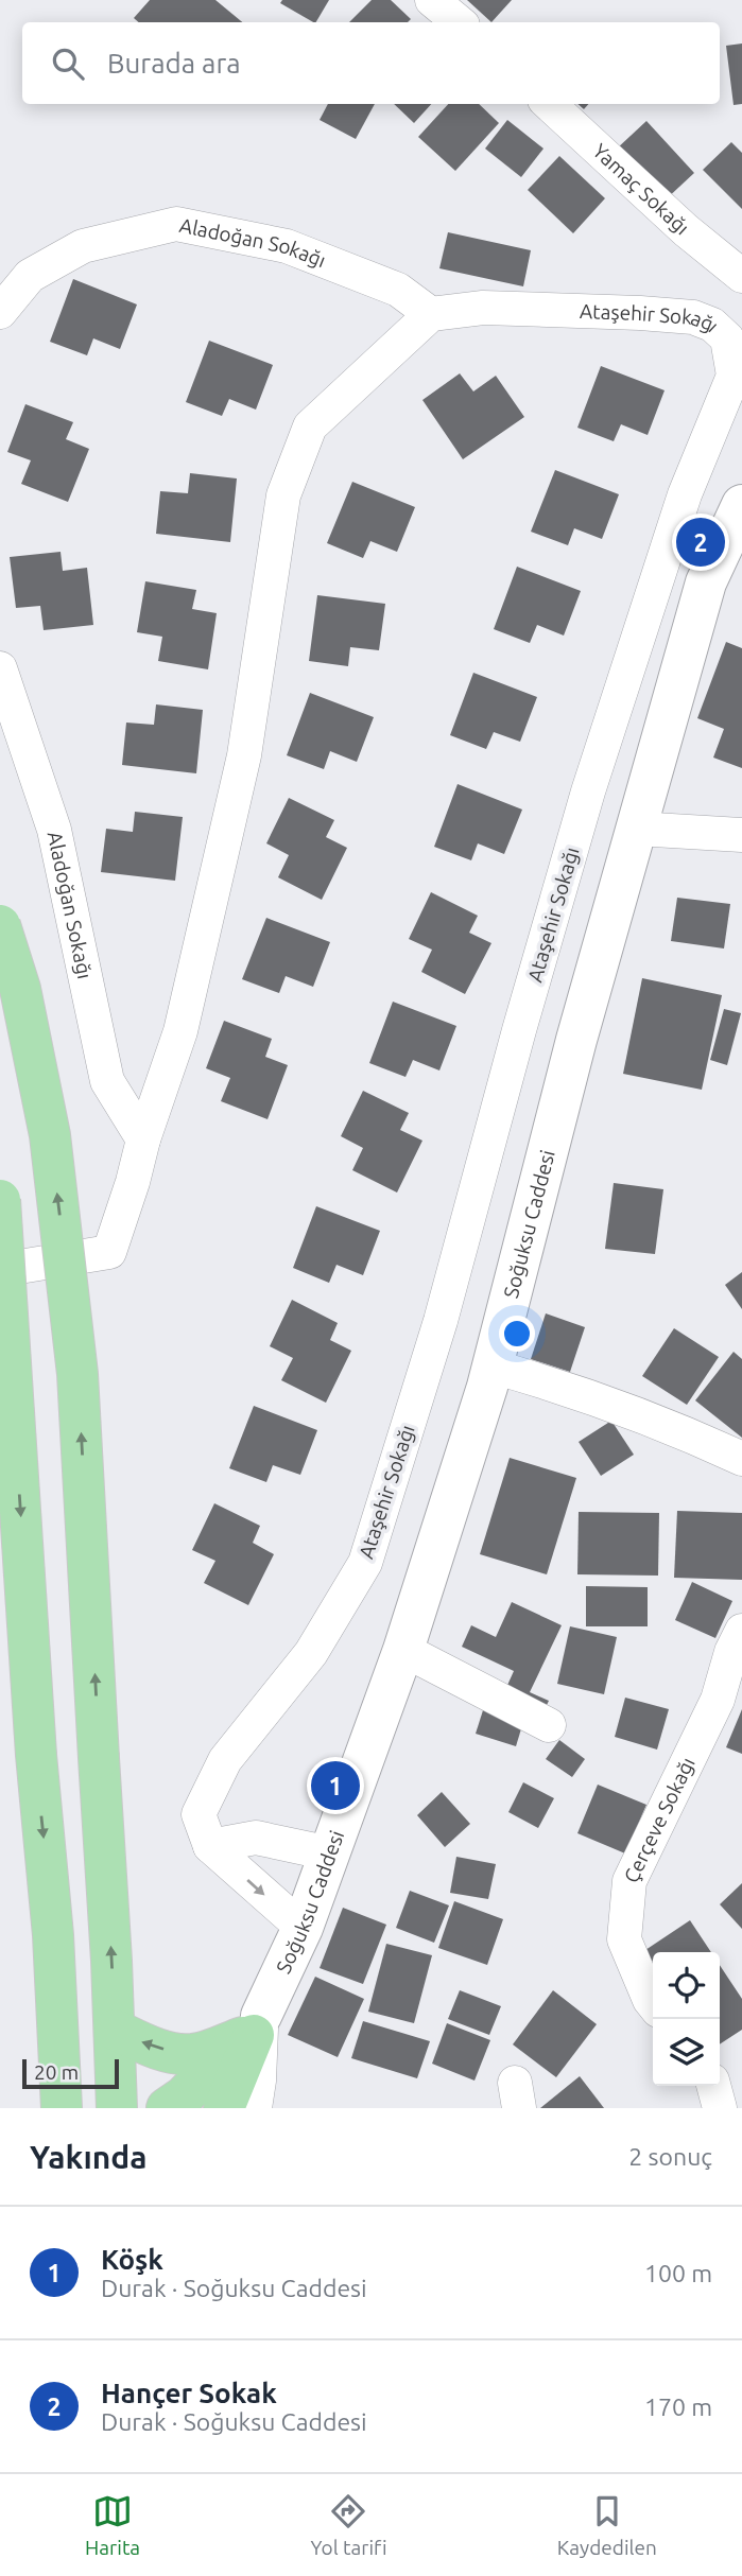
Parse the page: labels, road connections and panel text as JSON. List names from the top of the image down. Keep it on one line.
{"streets":{"main road":["Soğuksu Caddesi"],"street":["Yamaç Sokağı","Aladoğan Sokağı","Ataşehir Sokağı","Çerçeve Sokağı"]},"crossings":[["Aladoğan Sokağı","Ataşehir Sokağı"]],"scale_bar":"20 m","page":{"search":"Burada ara","pins":["2","1"],"scale":"20 m","heading":["Yakında","2 sonuç"],"list":[{"mark":"1","name":"Köşk","note":"Durak · Soğuksu Caddesi","value":"100 m"},{"mark":"2","name":"Hançer Sokak","note":"Durak · Soğuksu Caddesi","value":"170 m"}],"nav":["Harita","Yol tarifi","Kaydedilen"]}}
